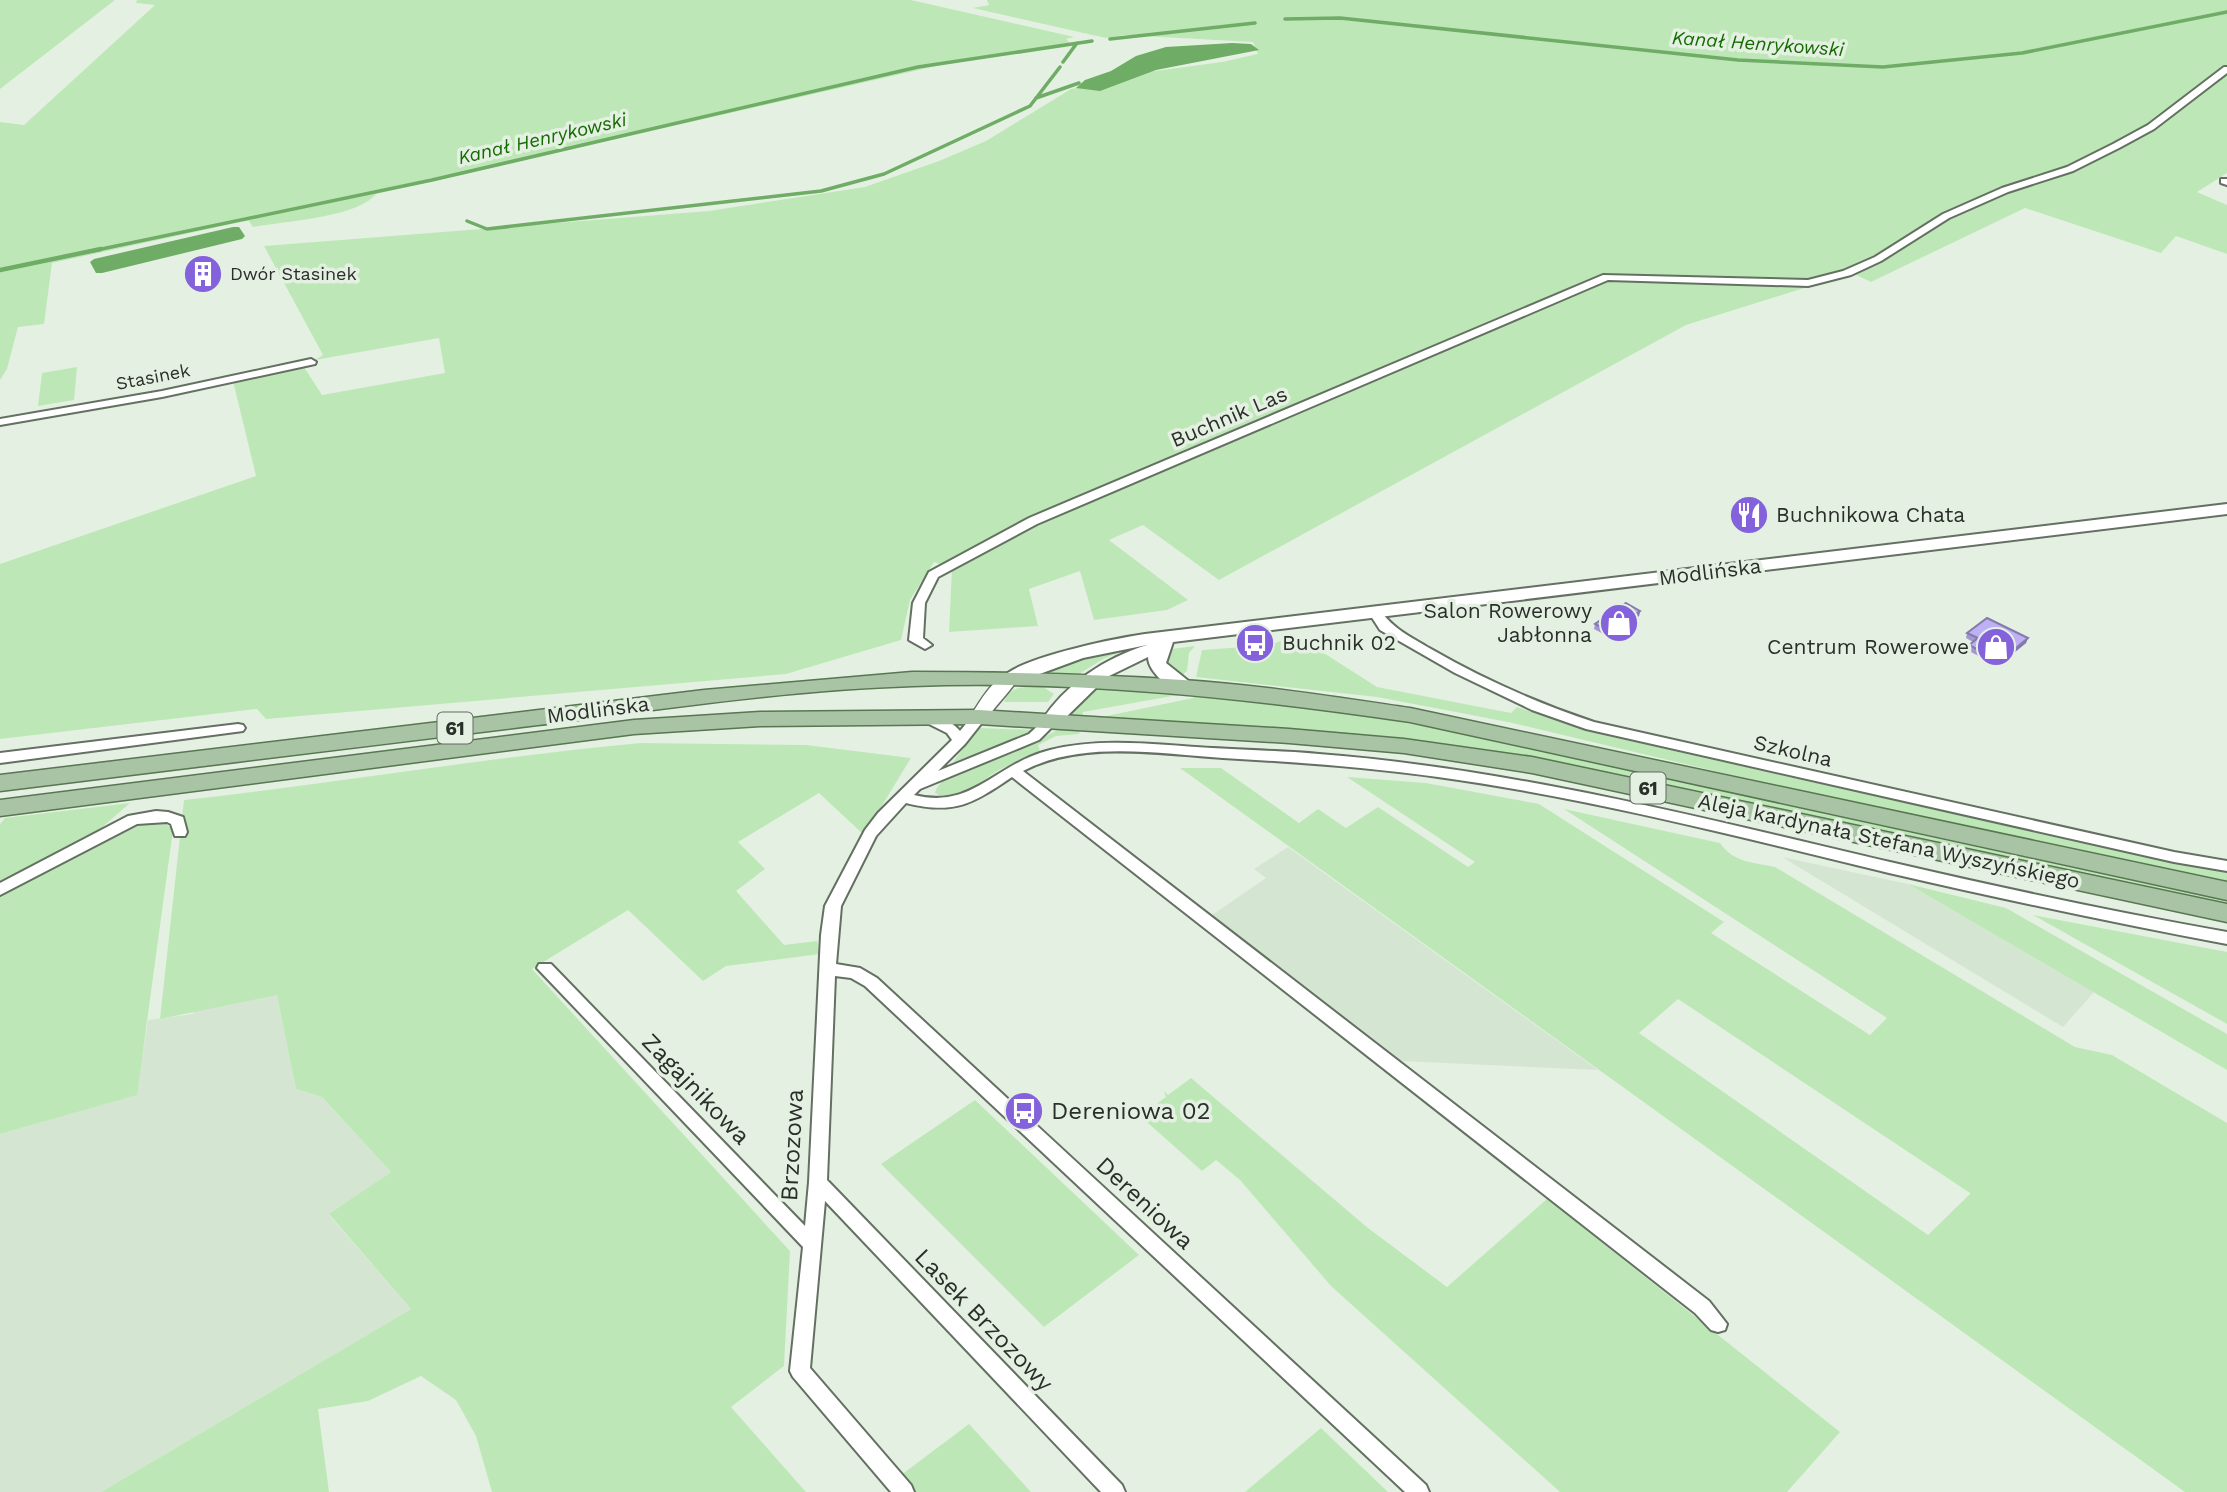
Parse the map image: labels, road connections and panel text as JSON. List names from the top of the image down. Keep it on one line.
{"streets":{"main road":["Modlińska","61","Aleja kardynała Stefana Wyszyńskiego"],"street":["Stasinek","Buchnik Las","Szkolna","Zagajnikowa","Brzozowa","Dereniowa","Lasek Brzozowy"]},"crossings":[["Modlińska","61"],["Modlińska","Szkolna"],["Modlińska","Aleja kardynała Stefana Wyszyńskiego"],["Modlińska","Brzozowa"],["61","Aleja kardynała Stefana Wyszyńskiego"],["61","Brzozowa"],["Aleja kardynała Stefana Wyszyńskiego","Brzozowa"],["Zagajnikowa","Brzozowa"],["Brzozowa","Dereniowa"],["Brzozowa","Lasek Brzozowy"]],"water":["Kanał Henrykowski"],"places":{"building":["Dwór Stasinek"],"restaurant":["Buchnikowa Chata"],"shop":["Salon Rowerowy Jabłonna","Centrum Rowerowe"],"bus stop":["Buchnik 02","Dereniowa 02"]}}
